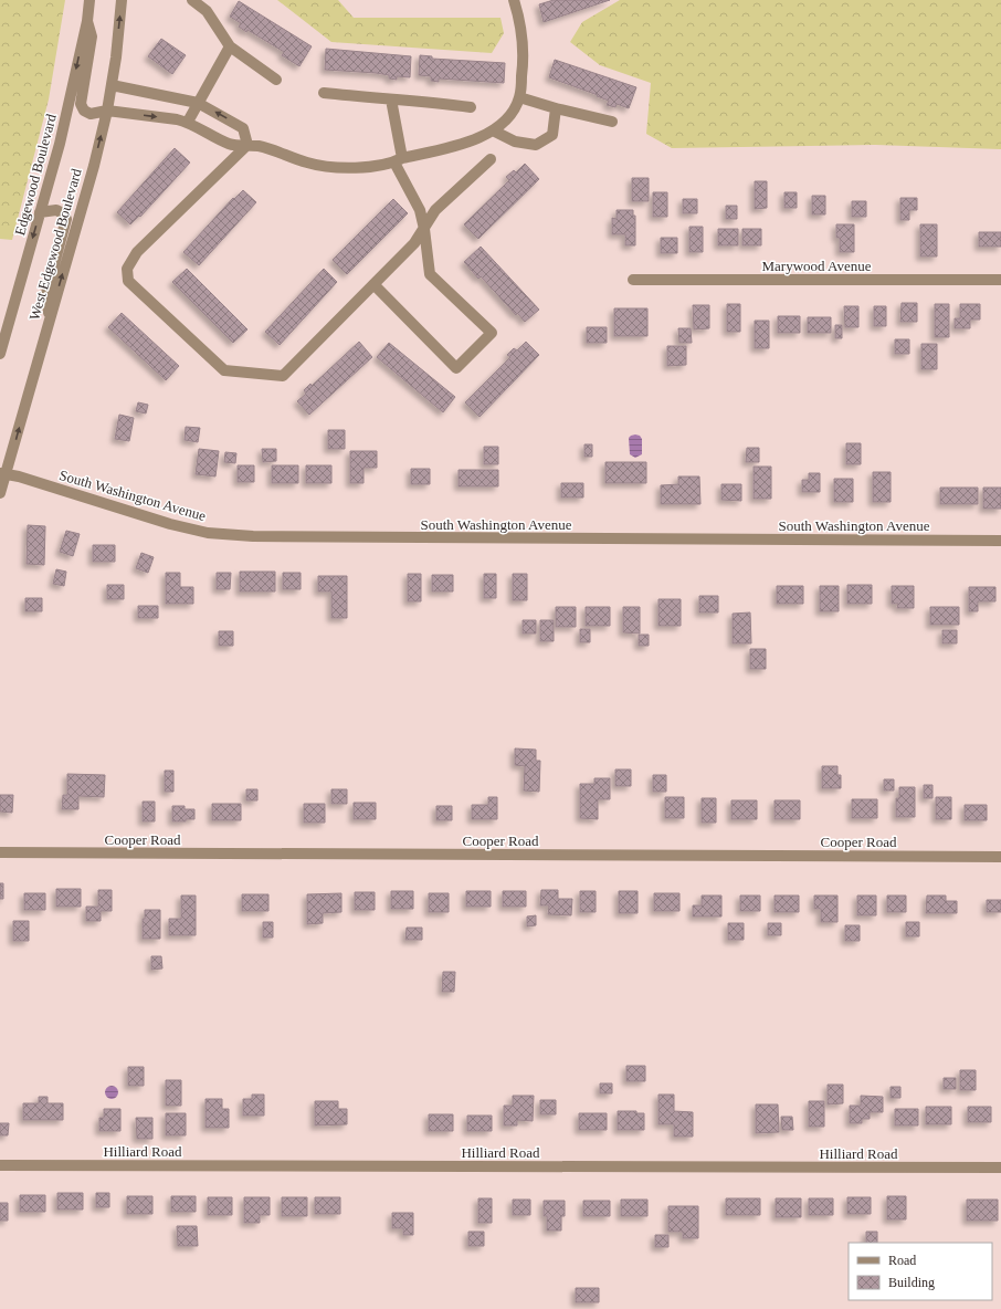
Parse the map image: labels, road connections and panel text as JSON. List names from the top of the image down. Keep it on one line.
{"streets":{"street":["Edgewood Boulevard","West Edgewood Boulevard","Marywood Avenue","South Washington Avenue","Cooper Road","Hilliard Road"]},"crossings":[["West Edgewood Boulevard","South Washington Avenue"]],"one_way":["Edgewood Boulevard","West Edgewood Boulevard"],"legend":["Road","Building"]}
